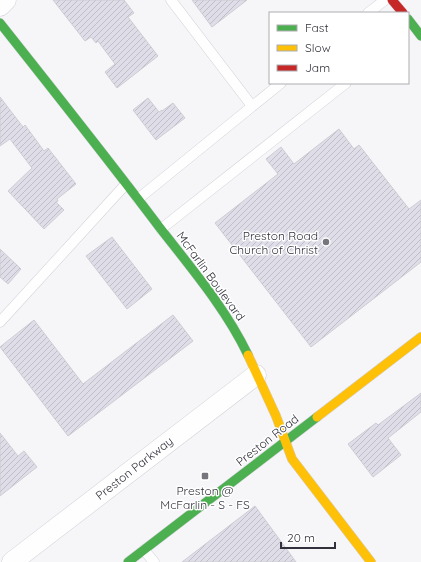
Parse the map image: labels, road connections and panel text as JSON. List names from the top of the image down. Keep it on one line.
{"streets":{"street":["McFarlin Boulevard","Preston Road","Preston Parkway"]},"crossings":[["McFarlin Boulevard","Preston Road"],["McFarlin Boulevard","Preston Parkway"]],"places":{"other":["Preston Road Church of Christ"],"transit":["Preston @ McFarlin - S - FS"]},"legend":["Fast","Slow","Jam"],"scale_bar":"20 m"}
